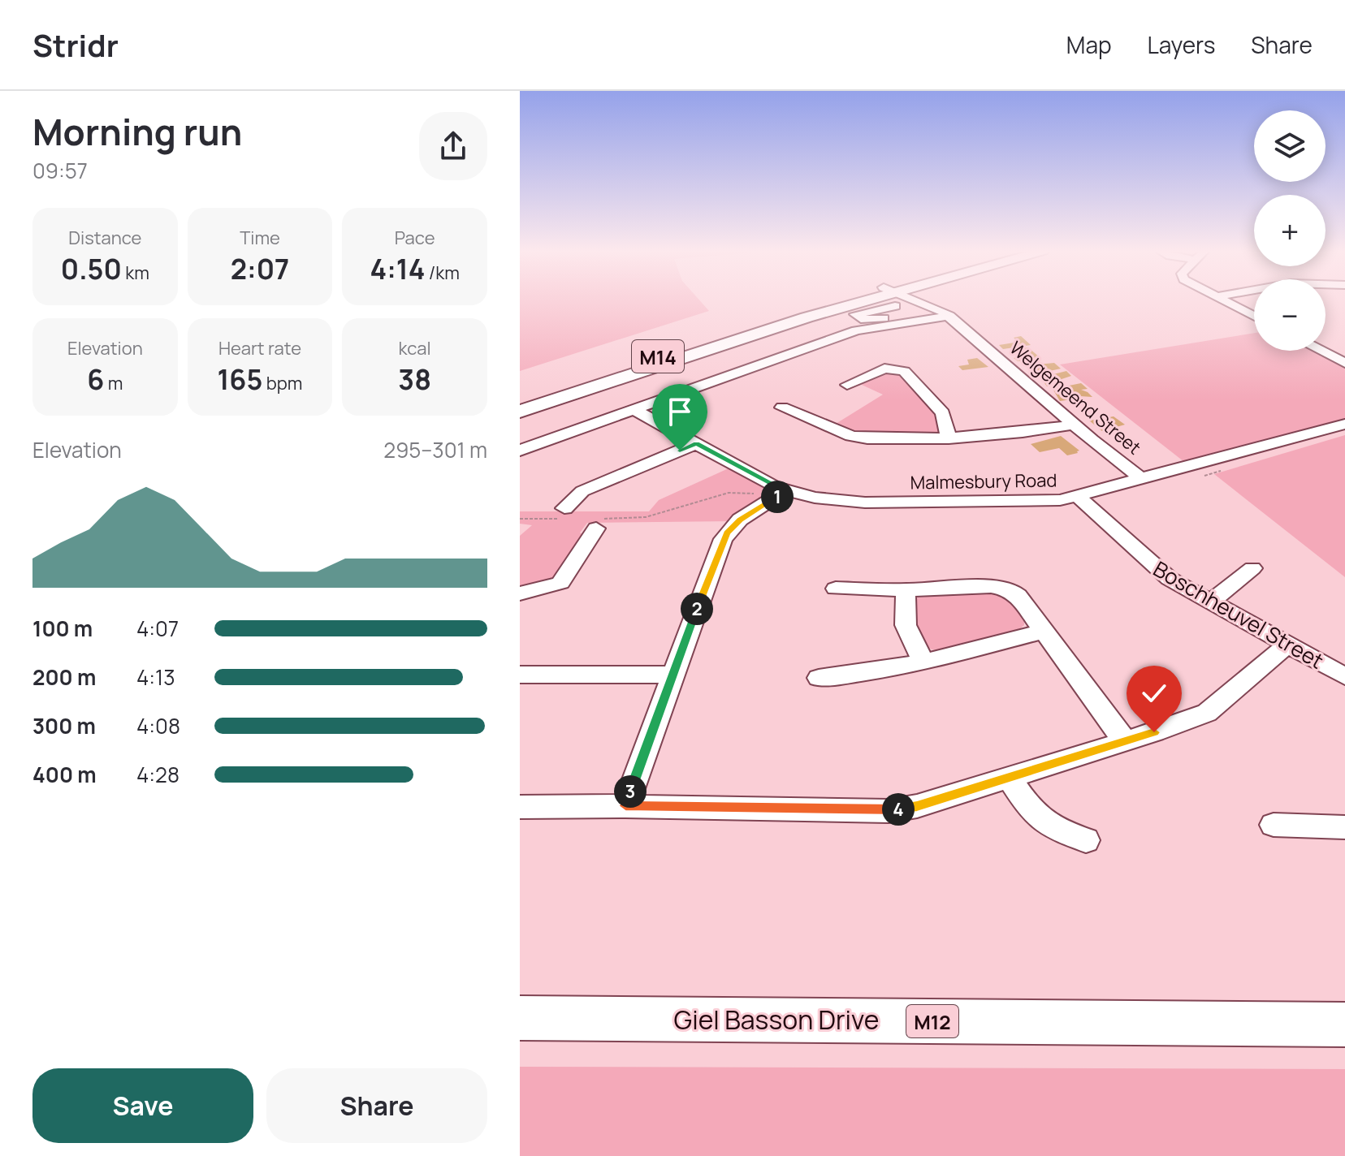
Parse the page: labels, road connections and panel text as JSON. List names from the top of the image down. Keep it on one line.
{"streets":{"main road":["M14","Giel Basson Drive","M12"],"street":["Welgemeend Street","Malmesbury Road","Boschheuvel Street"]},"crossings":[["M14","Welgemeend Street"],["Welgemeend Street","Malmesbury Road"],["Malmesbury Road","Boschheuvel Street"]],"page":{"header":"Stridr","nav":["Map","Layers","Share"],"heading":["Morning run","09:57"],"map_buttons":["+","−"],"stats":[["Distance","0.50 km"],["Time","2:07"],["Pace","4:14 /km"],["Elevation","6 m"],["Heart rate","165 bpm"],["kcal","38"]],"chart":["Elevation","295–301 m"],"pins":["1","2","3","4"],"list":[{"name":"100 m","note":"4:07"},{"name":"200 m","note":"4:13"},{"name":"300 m","note":"4:08"},{"name":"400 m","note":"4:28"}],"buttons":["Save","Share"]}}
